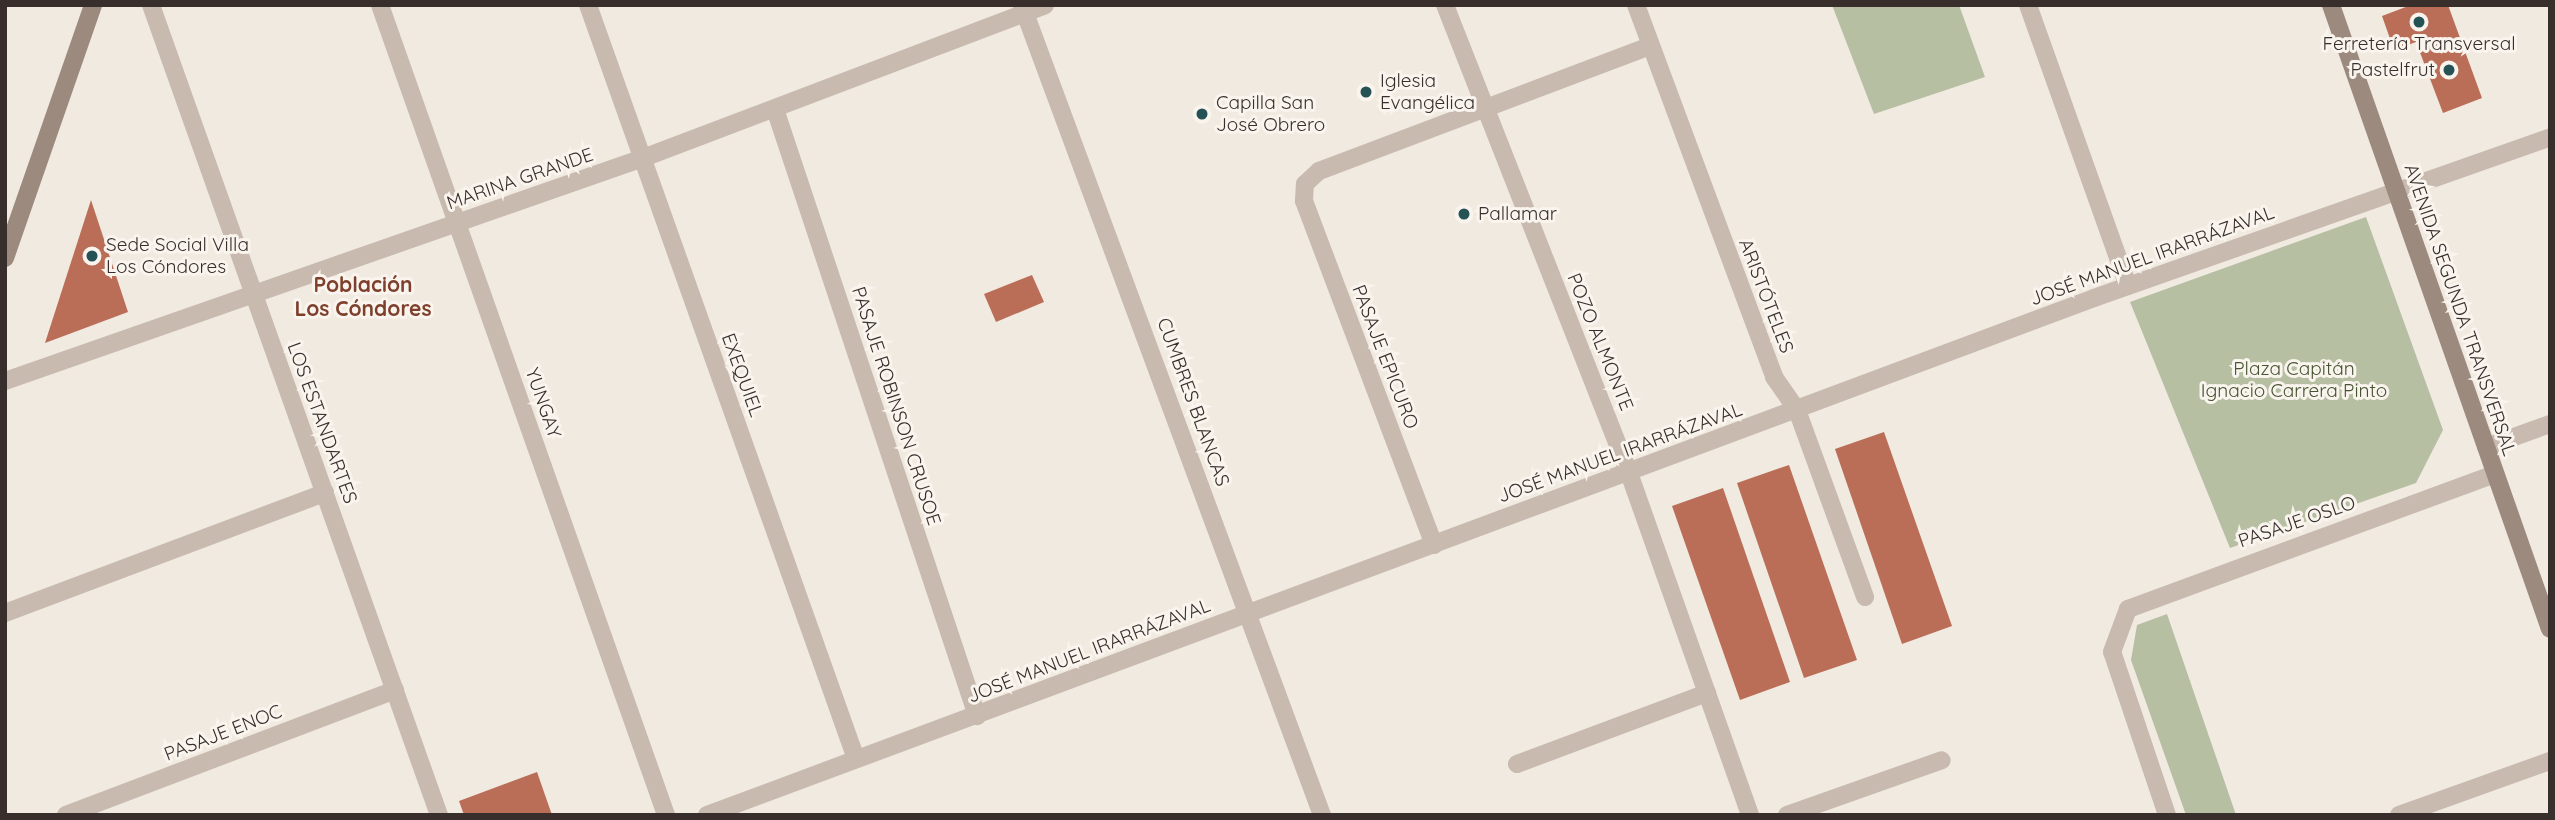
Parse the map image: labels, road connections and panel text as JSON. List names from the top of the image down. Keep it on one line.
{"streets":{"main road":["AVENIDA SEGUNDA TRANSVERSAL"],"street":["MARINA GRANDE","JOSÉ MANUEL IRARRÁZAVAL","ARISTÓTELES","POZO ALMONTE","PASAJE EPICURO","EXEQUIEL","CUMBRES BLANCAS","YUNGAY","PASAJE ROBINSON CRUSOE","LOS ESTANDARTES","PASAJE OSLO","PASAJE ENOC"]},"crossings":[["MARINA GRANDE","EXEQUIEL"],["MARINA GRANDE","CUMBRES BLANCAS"],["MARINA GRANDE","YUNGAY"],["MARINA GRANDE","PASAJE ROBINSON CRUSOE"],["MARINA GRANDE","LOS ESTANDARTES"],["JOSÉ MANUEL IRARRÁZAVAL","ARISTÓTELES"],["JOSÉ MANUEL IRARRÁZAVAL","AVENIDA SEGUNDA TRANSVERSAL"],["JOSÉ MANUEL IRARRÁZAVAL","POZO ALMONTE"],["JOSÉ MANUEL IRARRÁZAVAL","PASAJE EPICURO"],["JOSÉ MANUEL IRARRÁZAVAL","EXEQUIEL"],["JOSÉ MANUEL IRARRÁZAVAL","CUMBRES BLANCAS"],["JOSÉ MANUEL IRARRÁZAVAL","PASAJE ROBINSON CRUSOE"],["AVENIDA SEGUNDA TRANSVERSAL","PASAJE OSLO"],["POZO ALMONTE","PASAJE EPICURO"],["LOS ESTANDARTES","PASAJE ENOC"]],"districts":["Población Los Cóndores"],"parks":["Plaza Capitán Ignacio Carrera Pinto"],"places":["Ferretería Transversal","Pastelfrut","Iglesia Evangélica","Capilla San José Obrero","Pallamar","Sede Social Villa Los Cóndores"]}
